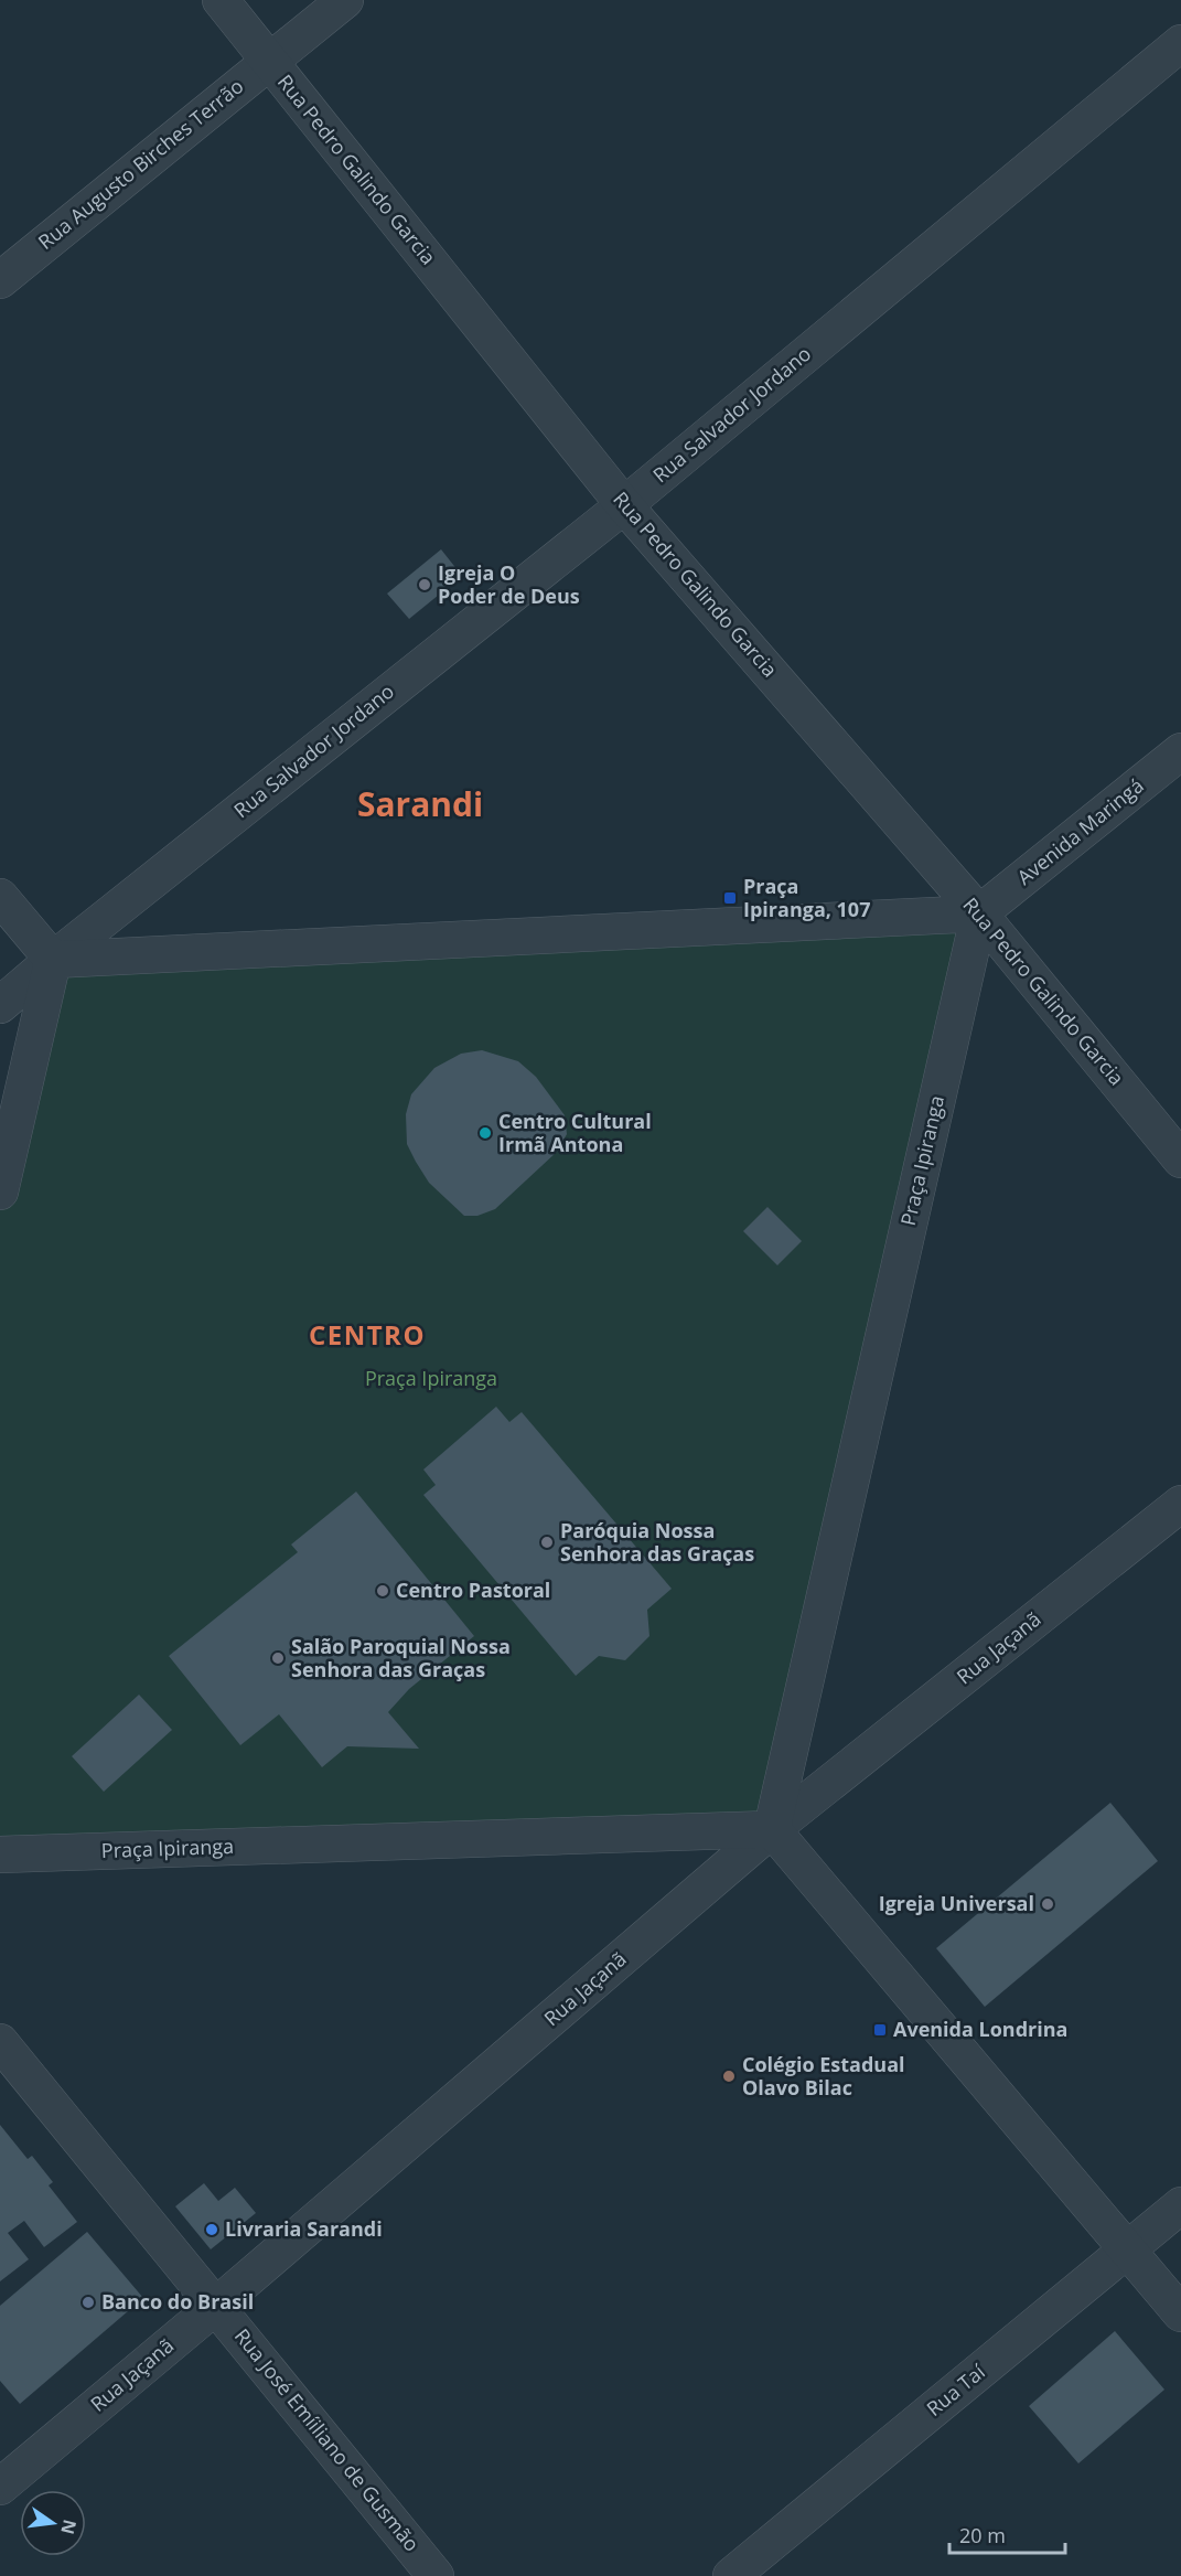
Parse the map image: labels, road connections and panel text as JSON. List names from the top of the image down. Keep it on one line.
{"streets":{"street":["Rua Augusto Birches Terrão","Rua Pedro Galindo Garcia","Rua Salvador Jordano","Avenida Maringá","Praça Ipiranga","Rua Jaçanã","Rua Taí","Rua José Emíiliano de Gusmão"]},"crossings":[["Rua Augusto Birches Terrão","Rua Pedro Galindo Garcia"],["Rua Pedro Galindo Garcia","Rua Salvador Jordano"],["Rua Pedro Galindo Garcia","Avenida Maringá"],["Rua Pedro Galindo Garcia","Praça Ipiranga"],["Avenida Maringá","Praça Ipiranga"],["Praça Ipiranga","Rua Jaçanã"],["Rua Jaçanã","Rua José Emíiliano de Gusmão"]],"districts":["Sarandi","CENTRO"],"parks":["Praça Ipiranga"],"places":{"other":["Igreja O Poder de Deus","Centro Cultural Irmã Antona","Paróquia Nossa Senhora das Graças","Centro Pastoral","Salão Paroquial Nossa Senhora das Graças","Igreja Universal","Colégio Estadual Olavo Bilac","Livraria Sarandi","Banco do Brasil"],"transit":["Praça Ipiranga, 107","Avenida Londrina"]},"scale_bar":"20 m","north":"right"}
